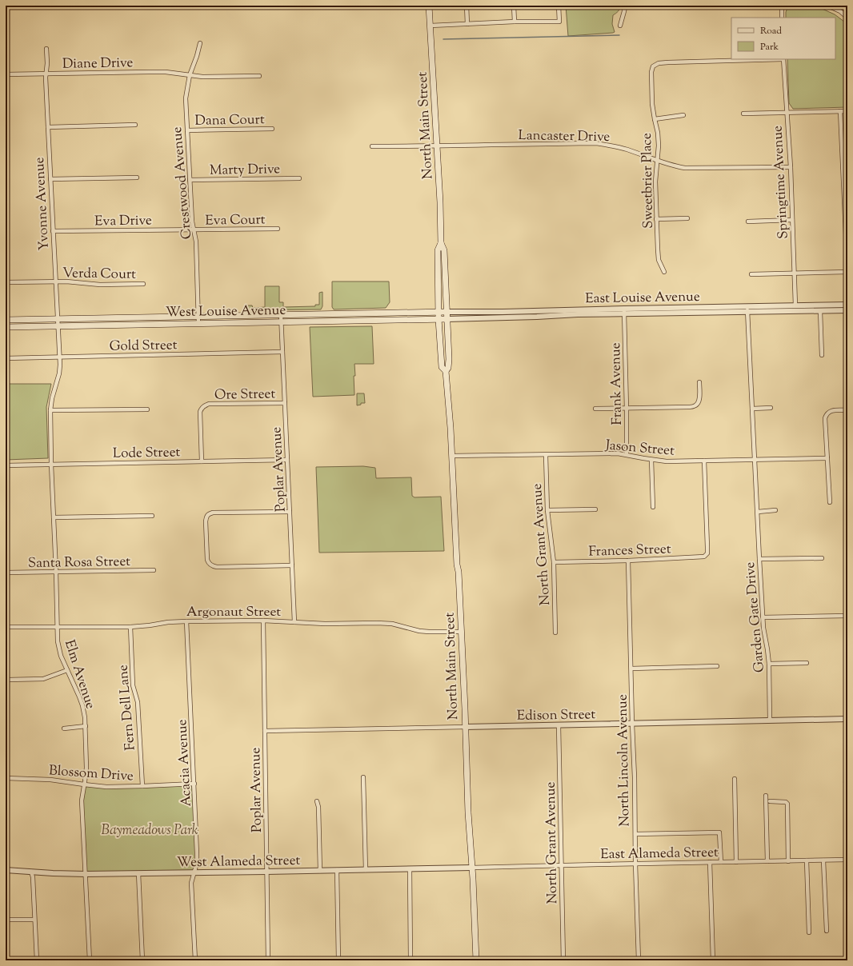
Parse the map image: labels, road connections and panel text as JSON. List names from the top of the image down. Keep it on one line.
{"streets":{"main road":["North Main Street","East Louise Avenue","West Louise Avenue"],"street":["Diane Drive","Dana Court","Lancaster Drive","Marty Drive","Sweetbrier Place","Springtime Avenue","Crestwood Avenue","Yvonne Avenue","Eva Court","Eva Drive","Verda Court","Gold Street","Frank Avenue","Ore Street","Jason Street","Lode Street","Poplar Avenue","North Grant Avenue","Frances Street","Santa Rosa Street","Argonaut Street","Garden Gate Drive","Elm Avenue","Fern Dell Lane","Edison Street","North Lincoln Avenue","Acacia Avenue","Blossom Drive","East Alameda Street","West Alameda Street"]},"crossings":[["Diane Drive","Crestwood Avenue"],["Diane Drive","Yvonne Avenue"],["Dana Court","Crestwood Avenue"],["North Main Street","Lancaster Drive"],["North Main Street","East Louise Avenue"],["North Main Street","West Louise Avenue"],["North Main Street","Jason Street"],["North Main Street","Argonaut Street"],["North Main Street","Edison Street"],["North Main Street","East Alameda Street"],["North Main Street","West Alameda Street"],["Lancaster Drive","Sweetbrier Place"],["Lancaster Drive","Springtime Avenue"],["Marty Drive","Crestwood Avenue"],["Sweetbrier Place","Springtime Avenue"],["Springtime Avenue","East Louise Avenue"],["Crestwood Avenue","Eva Court"],["Crestwood Avenue","Eva Drive"],["Crestwood Avenue","West Louise Avenue"],["Yvonne Avenue","Eva Drive"],["Yvonne Avenue","Verda Court"],["Yvonne Avenue","West Louise Avenue"],["Yvonne Avenue","Gold Street"],["Yvonne Avenue","Elm Avenue"],["Eva Court","Eva Drive"],["East Louise Avenue","West Louise Avenue"],["East Louise Avenue","Frank Avenue"],["East Louise Avenue","Garden Gate Drive"],["West Louise Avenue","Poplar Avenue"],["Gold Street","Poplar Avenue"],["Gold Street","Elm Avenue"],["Frank Avenue","Jason Street"],["Ore Street","Lode Street"],["Ore Street","Poplar Avenue"],["Jason Street","North Grant Avenue"],["Jason Street","Frances Street"],["Jason Street","Garden Gate Drive"],["Lode Street","Poplar Avenue"],["Lode Street","Elm Avenue"],["Poplar Avenue","Argonaut Street"],["Poplar Avenue","Edison Street"],["Poplar Avenue","West Alameda Street"],["North Grant Avenue","Frances Street"],["North Grant Avenue","Edison Street"],["North Grant Avenue","East Alameda Street"],["Frances Street","North Lincoln Avenue"],["Santa Rosa Street","Elm Avenue"],["Argonaut Street","Elm Avenue"],["Argonaut Street","Fern Dell Lane"],["Argonaut Street","Acacia Avenue"],["Garden Gate Drive","Edison Street"],["Elm Avenue","Blossom Drive"],["Elm Avenue","West Alameda Street"],["Fern Dell Lane","Blossom Drive"],["Edison Street","North Lincoln Avenue"],["North Lincoln Avenue","East Alameda Street"],["Acacia Avenue","Blossom Drive"],["Acacia Avenue","West Alameda Street"],["East Alameda Street","West Alameda Street"]],"parks":["Baymeadows Park"],"legend":["Road","Park"]}
